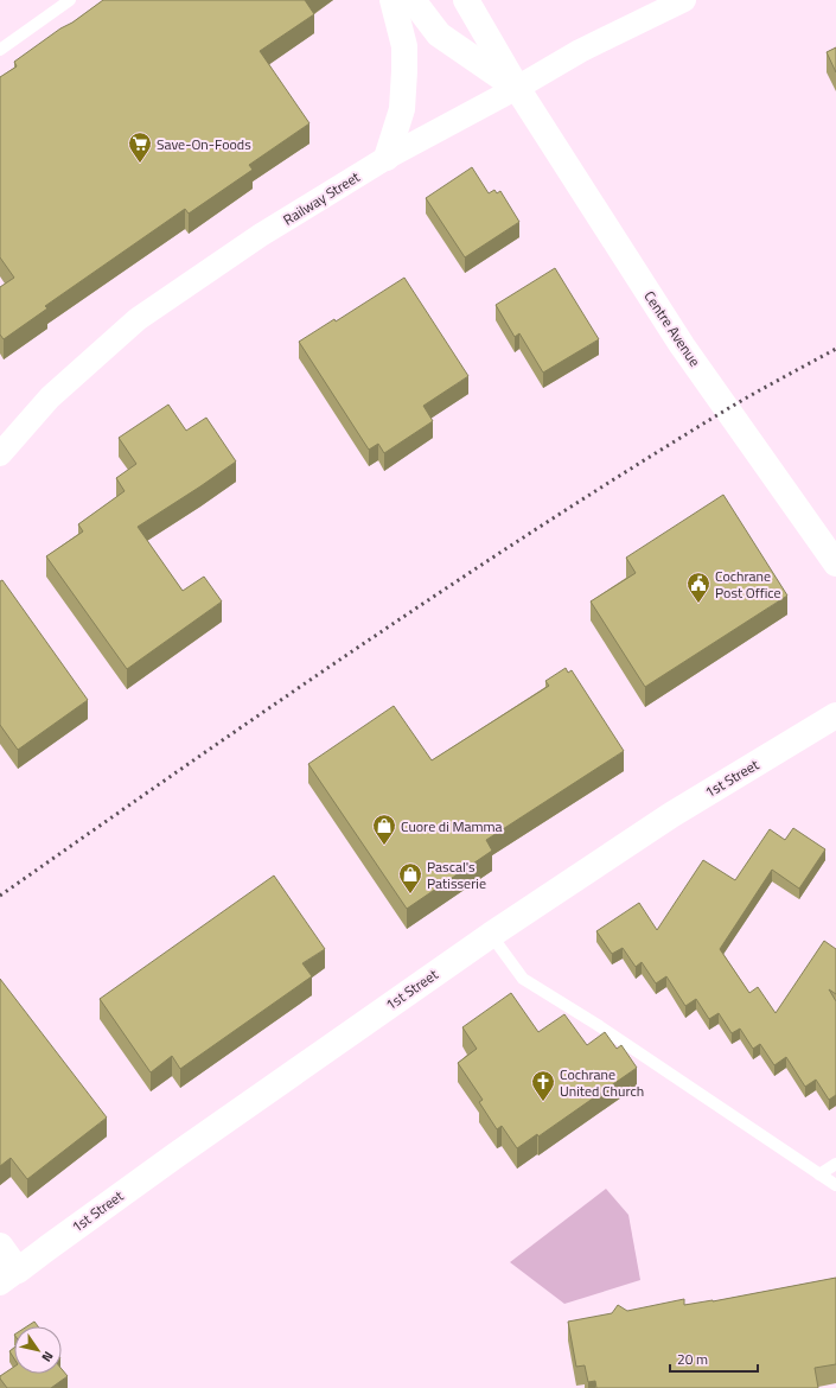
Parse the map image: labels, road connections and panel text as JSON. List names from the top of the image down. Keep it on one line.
{"streets":{"street":["Railway Street","Centre Avenue","1st Street"]},"crossings":[["Railway Street","Centre Avenue"]],"places":{"supermarket":["Save-On-Foods"],"public building":["Cochrane Post Office"],"shop":["Cuore di Mamma","Pascal's Patisserie"],"church":["Cochrane United Church"]},"scale_bar":"20 m","north":"bottom right"}
